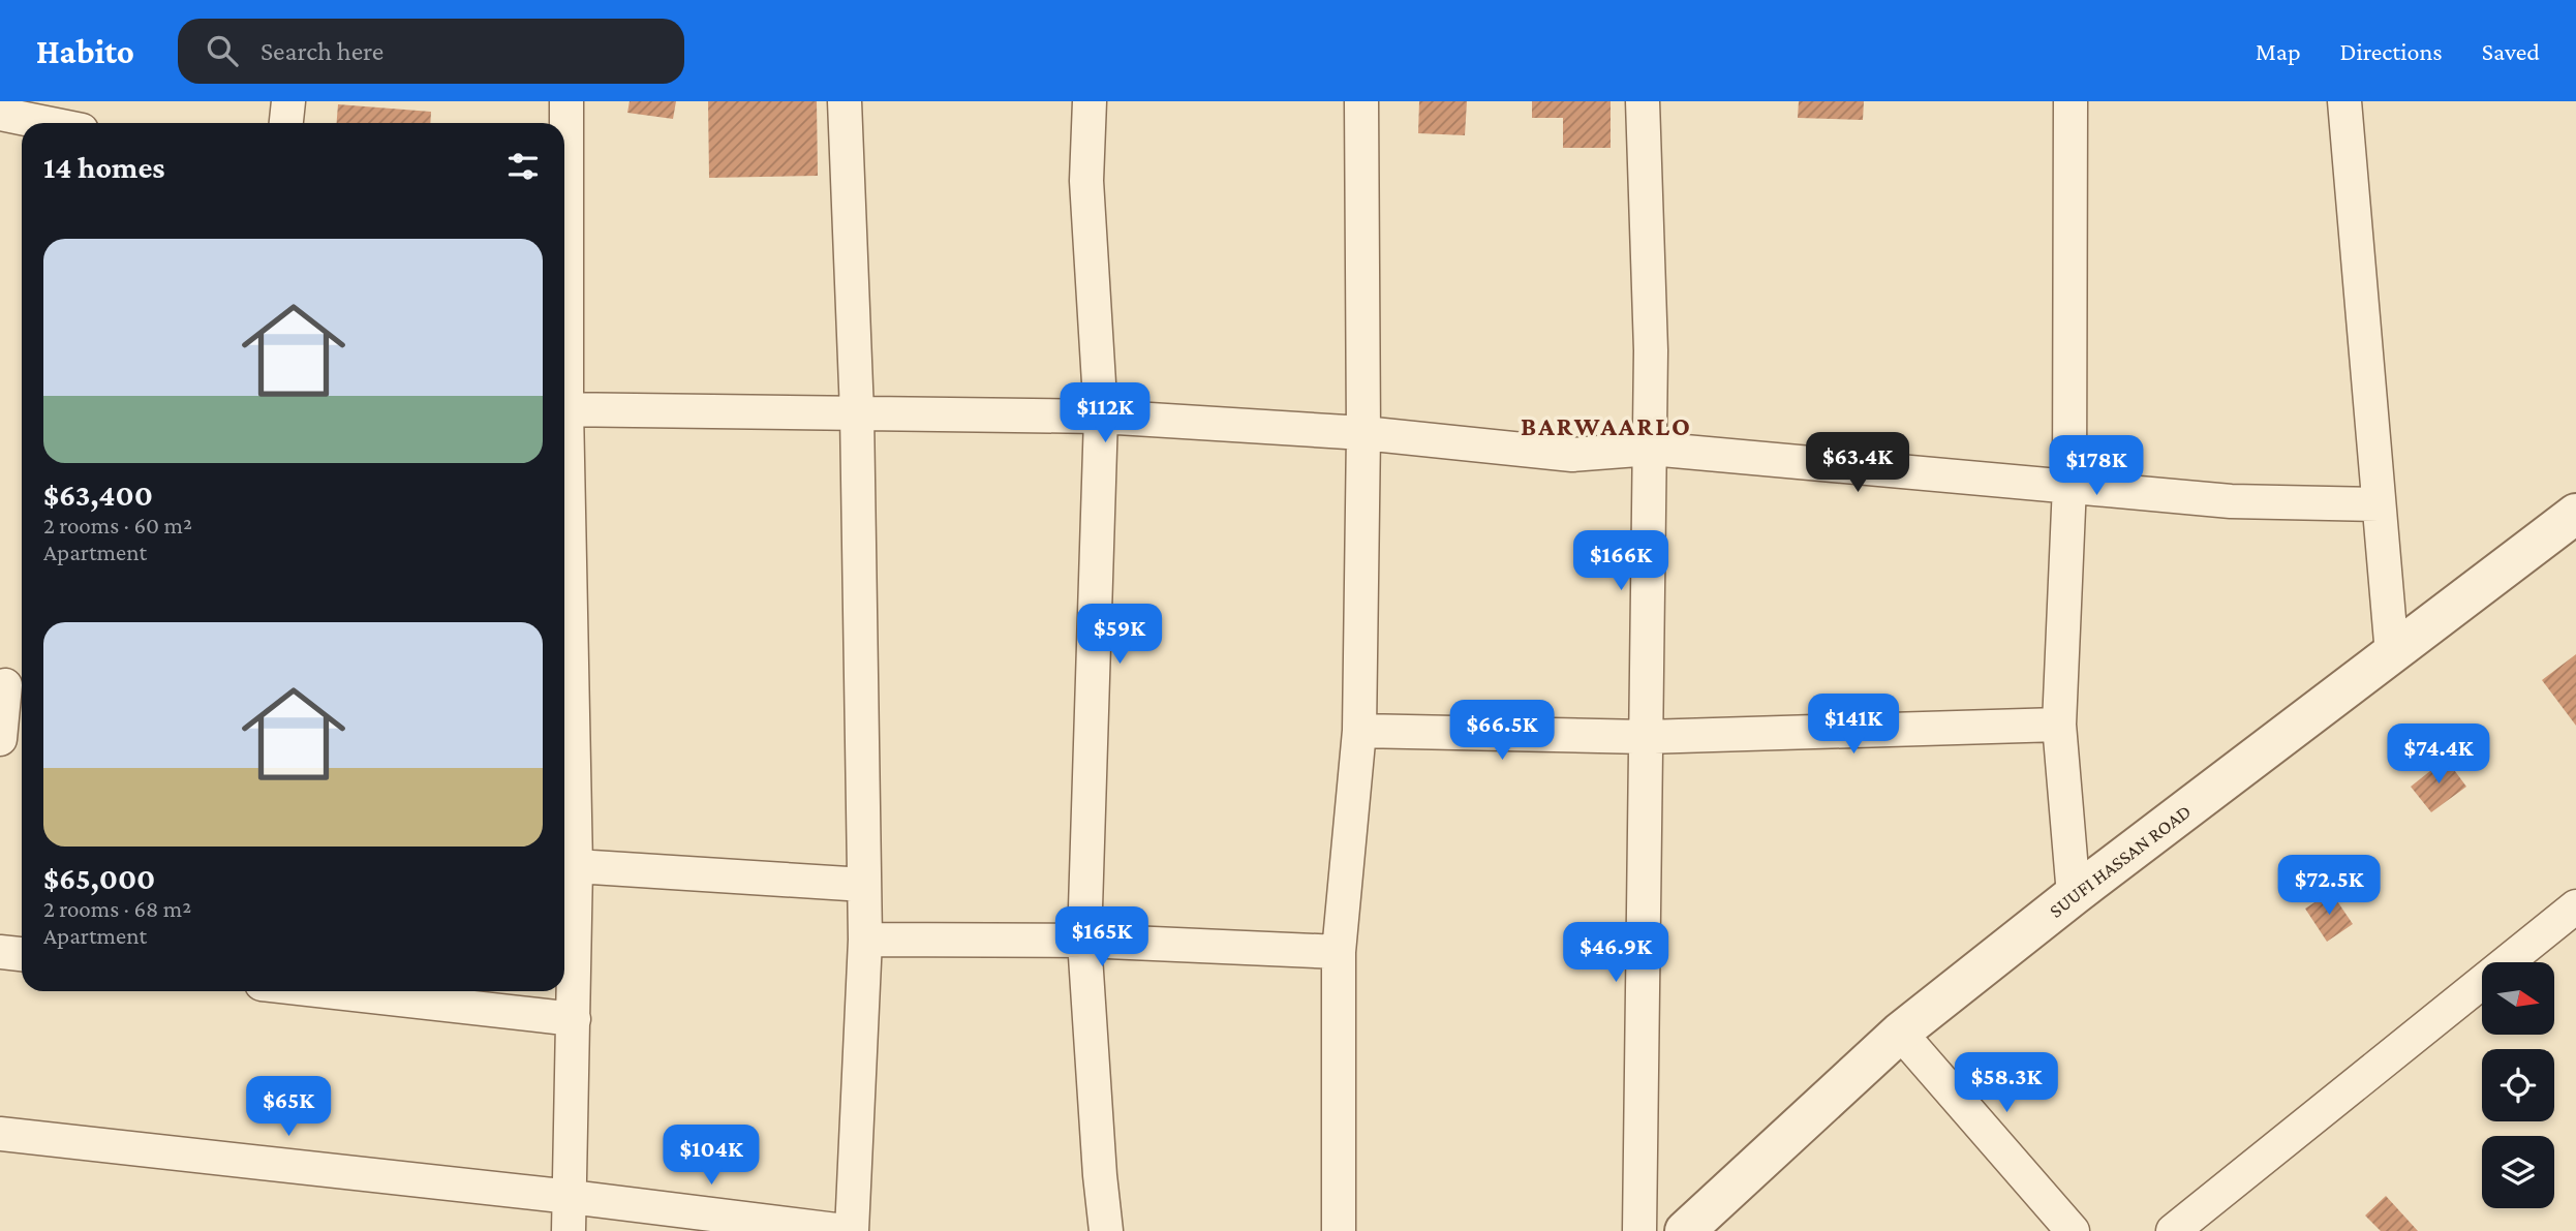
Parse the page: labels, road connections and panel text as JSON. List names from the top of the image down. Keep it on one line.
{"streets":{"street":["SUUFI HASSAN ROAD"]},"districts":["BARWAARLO"],"north":"right","page":{"header":"Habito","search":"Search here","nav":["Map","Directions","Saved"],"heading":"14 homes","list":[{"name":"$63,400","note":"2 rooms · 60 m² · Apartment"},{"name":"$65,000","note":"2 rooms · 68 m² · Apartment"}],"price":["$112K","$63.4K","$178K","$166K","$59K","$141K","$66.5K","$74.4K","$72.5K","$165K","$46.9K","$58.3K","$65K","$104K"]}}
